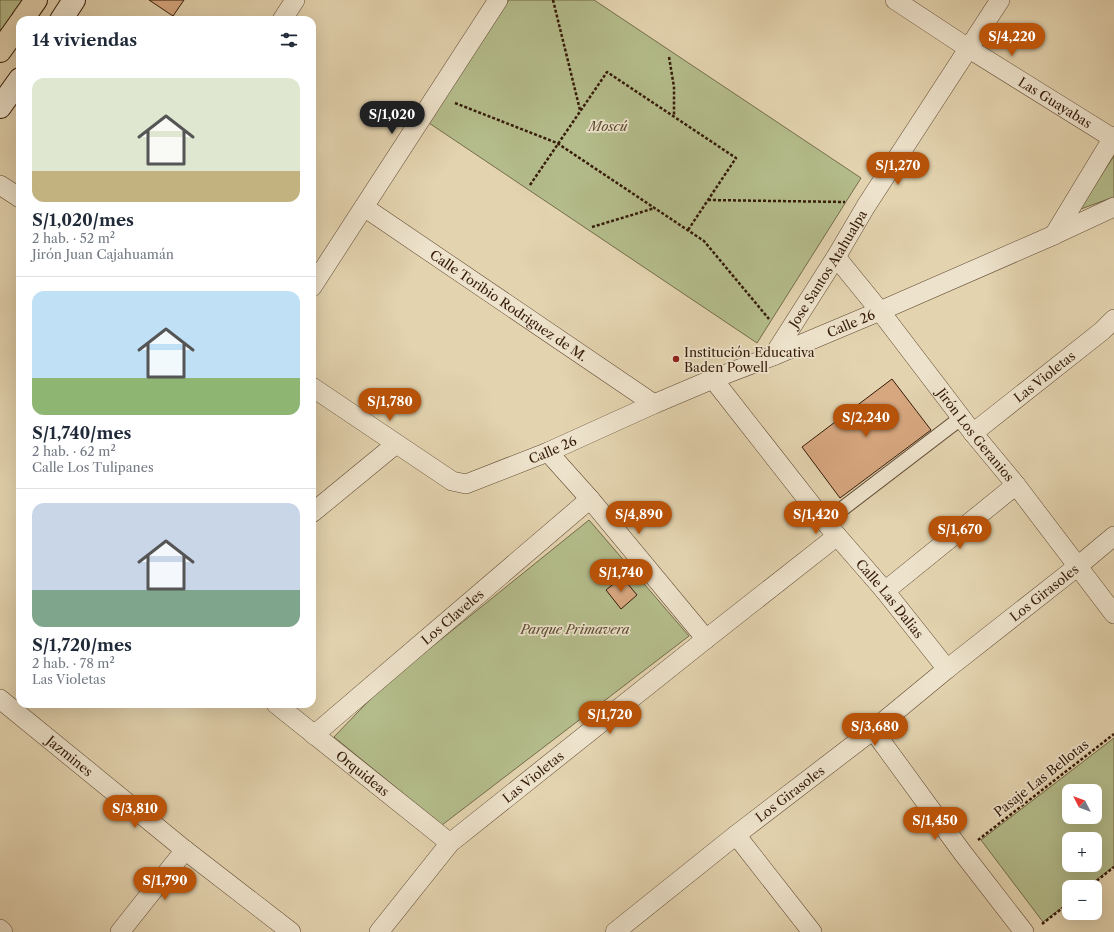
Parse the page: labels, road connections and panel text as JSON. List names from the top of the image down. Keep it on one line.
{"streets":{"street":["Las Guayabas","Jose Santos Atahualpa","Calle Toribio Rodriguez de M.","Calle 26","Las Violetas","Jirón Los Geranios","Los Girasoles","Calle Las Dalias","Los Claveles","Jazmines","Orquideas"],"path":["Pasaje Las Bellotas"]},"crossings":[["Las Guayabas","Jose Santos Atahualpa"],["Jose Santos Atahualpa","Calle 26"],["Jose Santos Atahualpa","Jirón Los Geranios"],["Calle Toribio Rodriguez de M.","Calle 26"],["Calle 26","Jirón Los Geranios"],["Calle 26","Calle Las Dalias"],["Las Violetas","Jirón Los Geranios"],["Las Violetas","Calle Las Dalias"],["Las Violetas","Orquideas"],["Jirón Los Geranios","Los Girasoles"],["Los Girasoles","Calle Las Dalias"],["Los Claveles","Orquideas"]],"parks":["Moscú","Parque Primavera"],"places":["Institución Educativa Baden Powell"],"north":"top left","page":{"heading":"14 viviendas","price":["S/4,220","S/1,020","S/1,270","S/1,780","S/2,240","S/4,890","S/1,420","S/1,670","S/1,740","S/1,720","S/3,680","S/3,810","S/1,450","S/1,790"],"list":[{"name":"S/1,020/mes","note":"2 hab. · 52 m² · Jirón Juan Cajahuamán"},{"name":"S/1,740/mes","note":"2 hab. · 62 m² · Calle Los Tulipanes"},{"name":"S/1,720/mes","note":"2 hab. · 78 m² · Las Violetas"}],"map_buttons":["+","−"]}}
